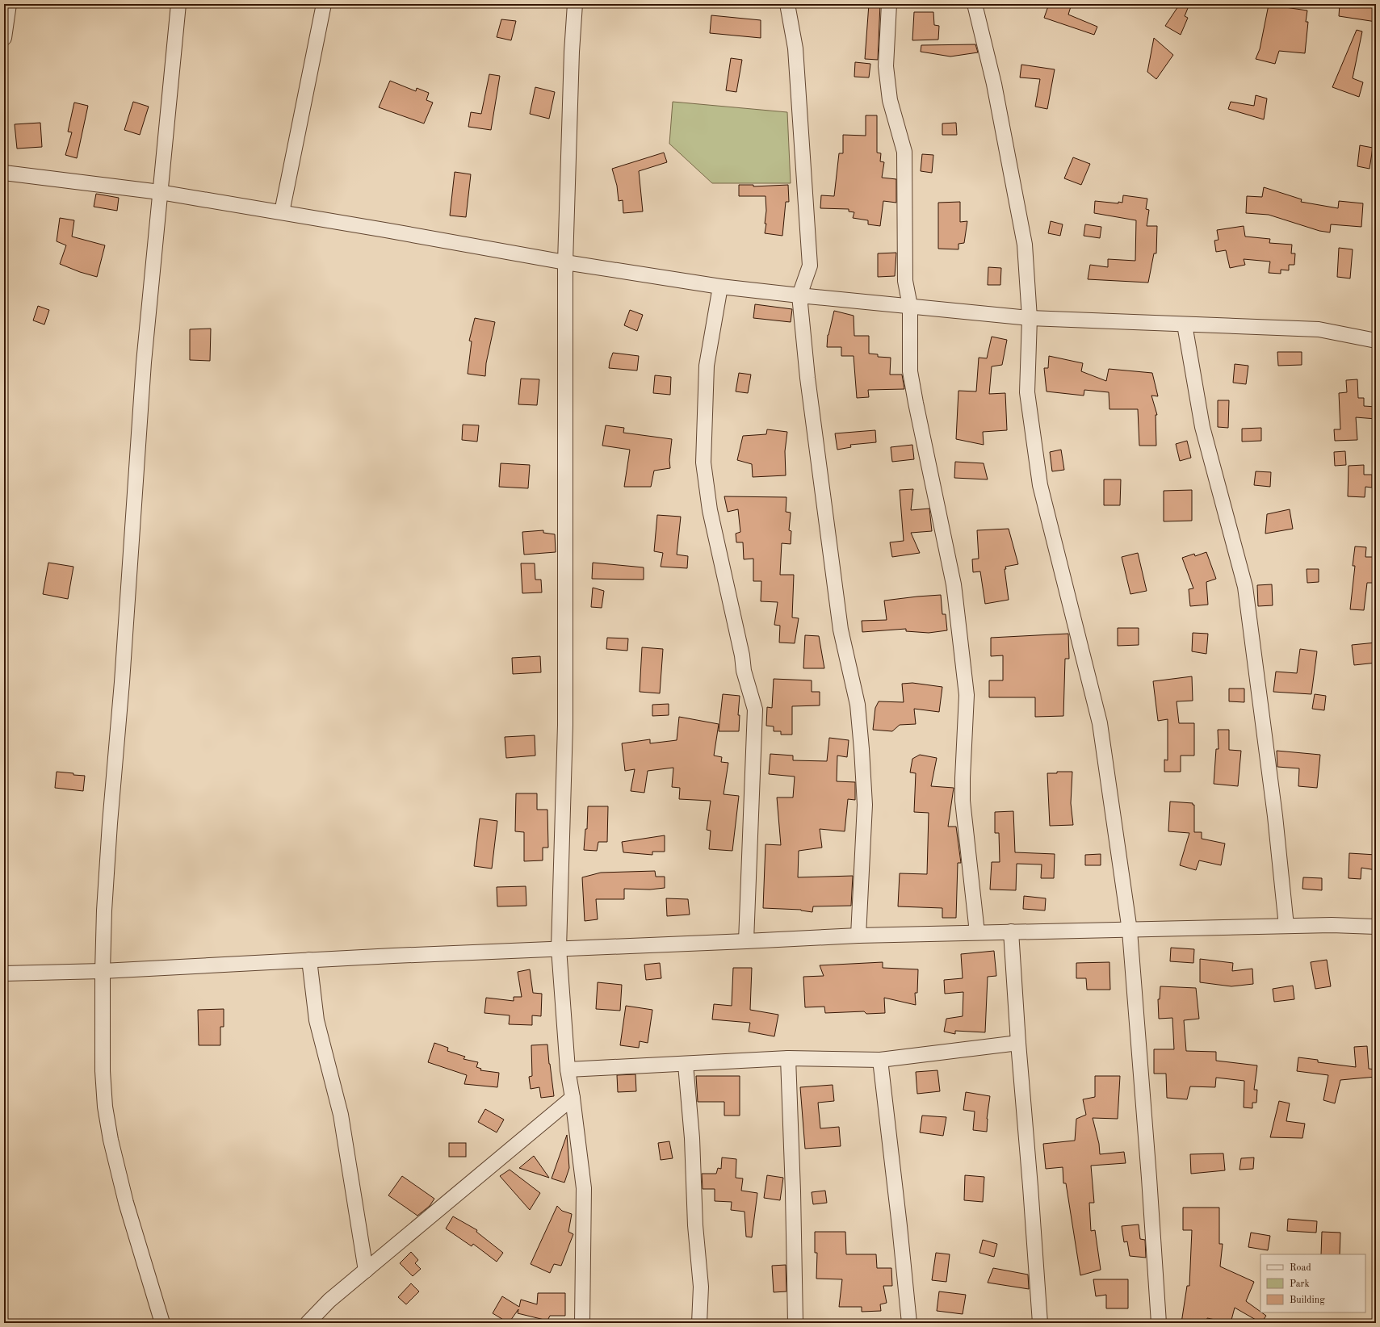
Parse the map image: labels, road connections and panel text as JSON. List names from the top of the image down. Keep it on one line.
{"legend":["Road","Park","Building"]}
